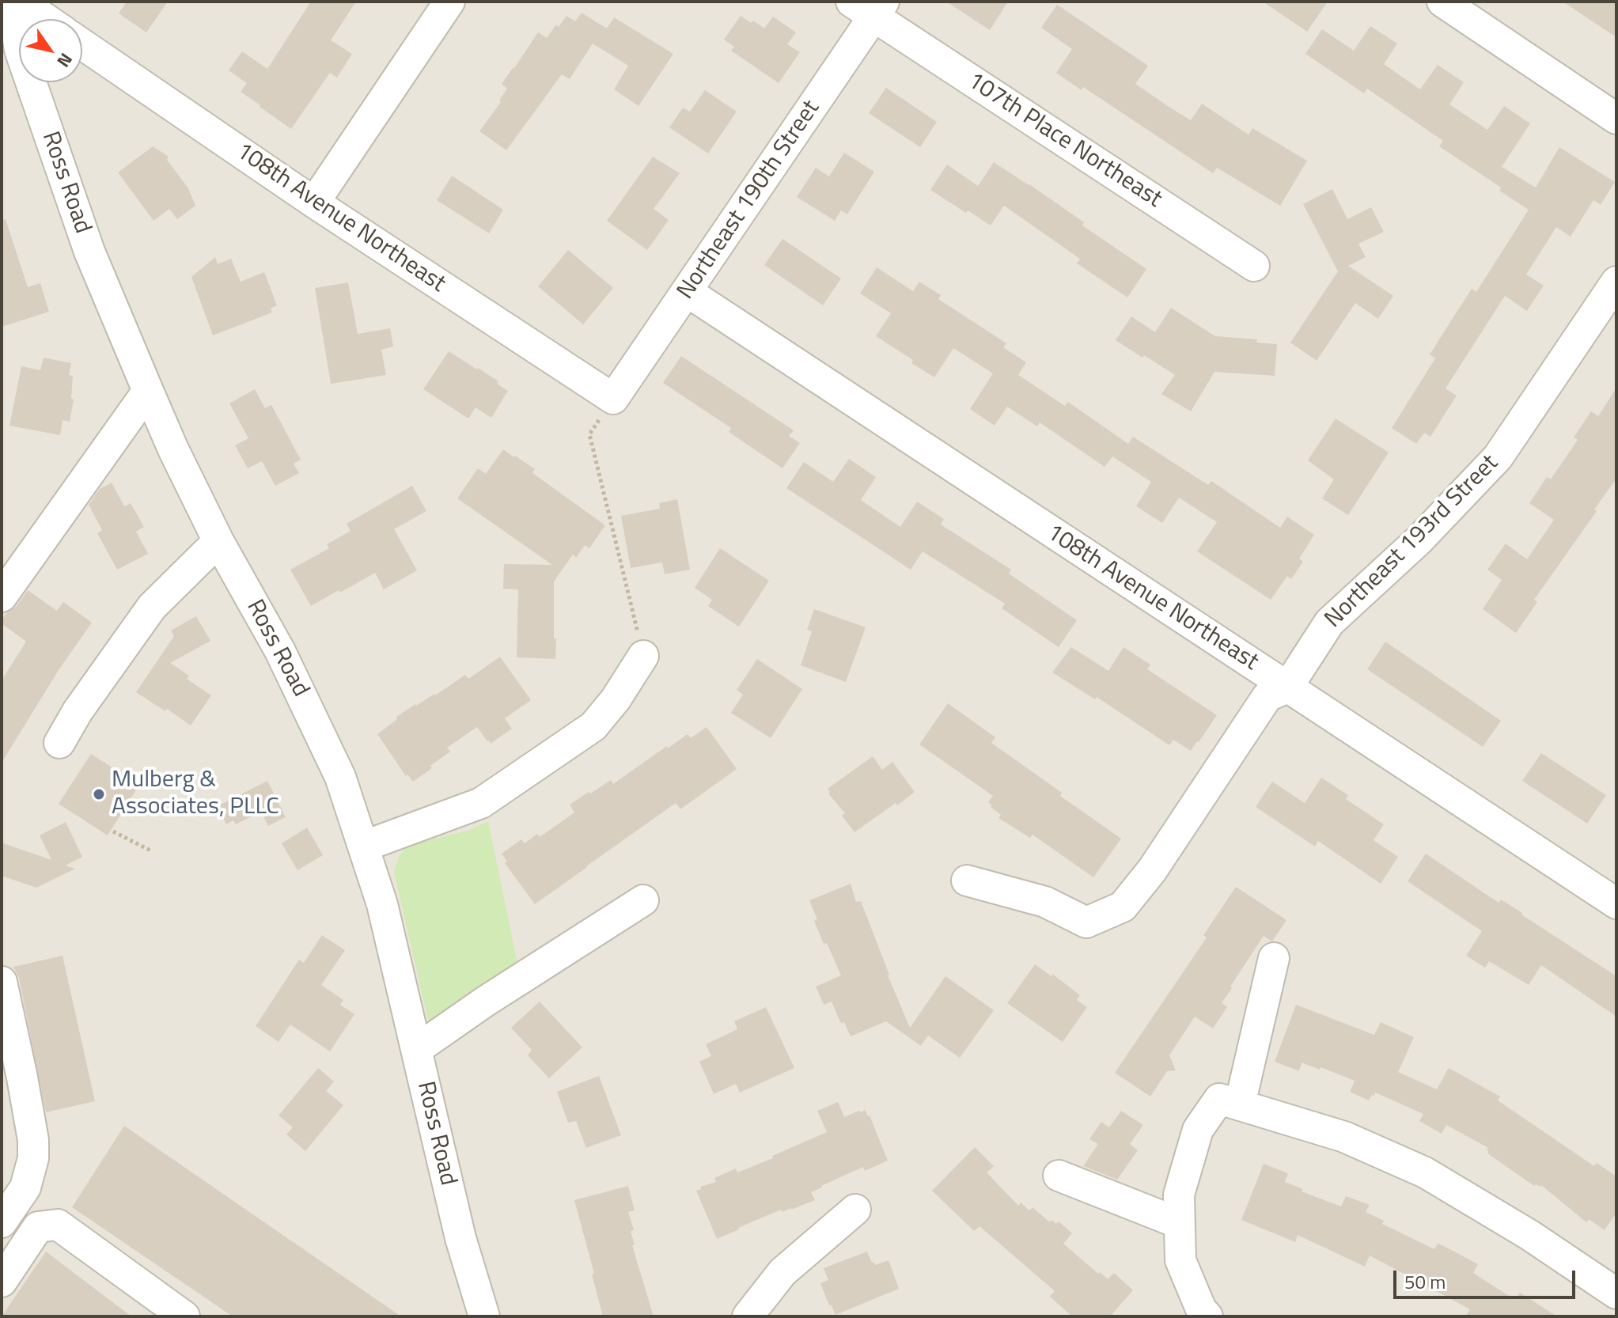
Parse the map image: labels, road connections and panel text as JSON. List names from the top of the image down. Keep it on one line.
{"streets":{"street":["107th Place Northeast","Ross Road","Northeast 190th Street","108th Avenue Northeast","Northeast 193rd Street"]},"crossings":[["107th Place Northeast","Northeast 190th Street"],["Northeast 190th Street","108th Avenue Northeast"],["108th Avenue Northeast","Northeast 193rd Street"]],"places":["Mulberg & Associates, PLLC"],"scale_bar":"50 m","north":"bottom right"}
